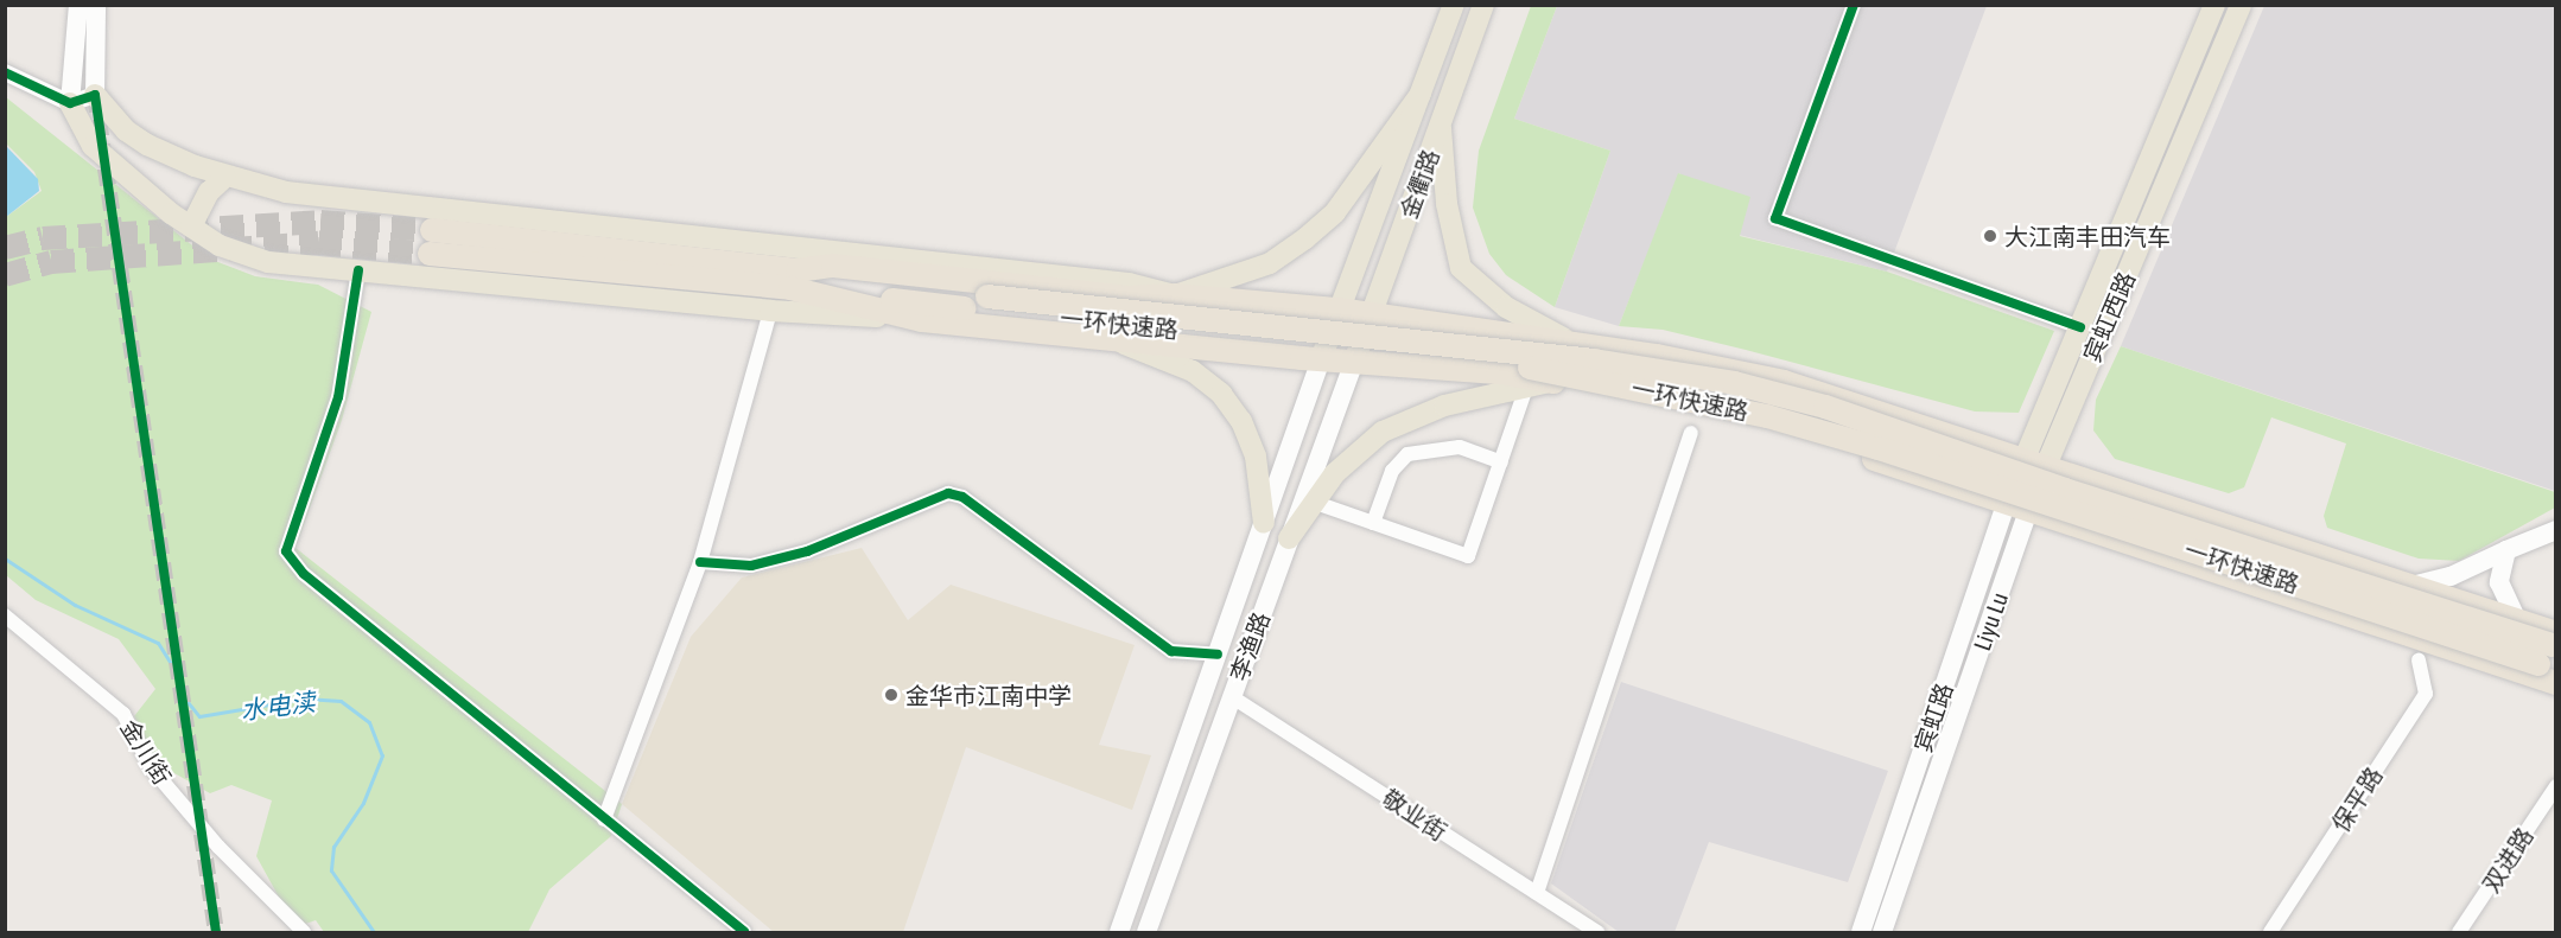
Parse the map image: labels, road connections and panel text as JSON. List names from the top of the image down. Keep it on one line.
{"streets":{"highway":["一环快速路"],"main road":["金衢路","宾虹西路","Liyu Lu","李渔路","宾虹路"],"street":["金川街","保平路","敬业街","双进路"]},"crossings":[["金衢路","李渔路"],["宾虹西路","Liyu Lu"],["宾虹西路","宾虹路"],["李渔路","敬业街"]],"water":["水电渎"],"places":["大江南丰田汽车","金华市江南中学"]}
